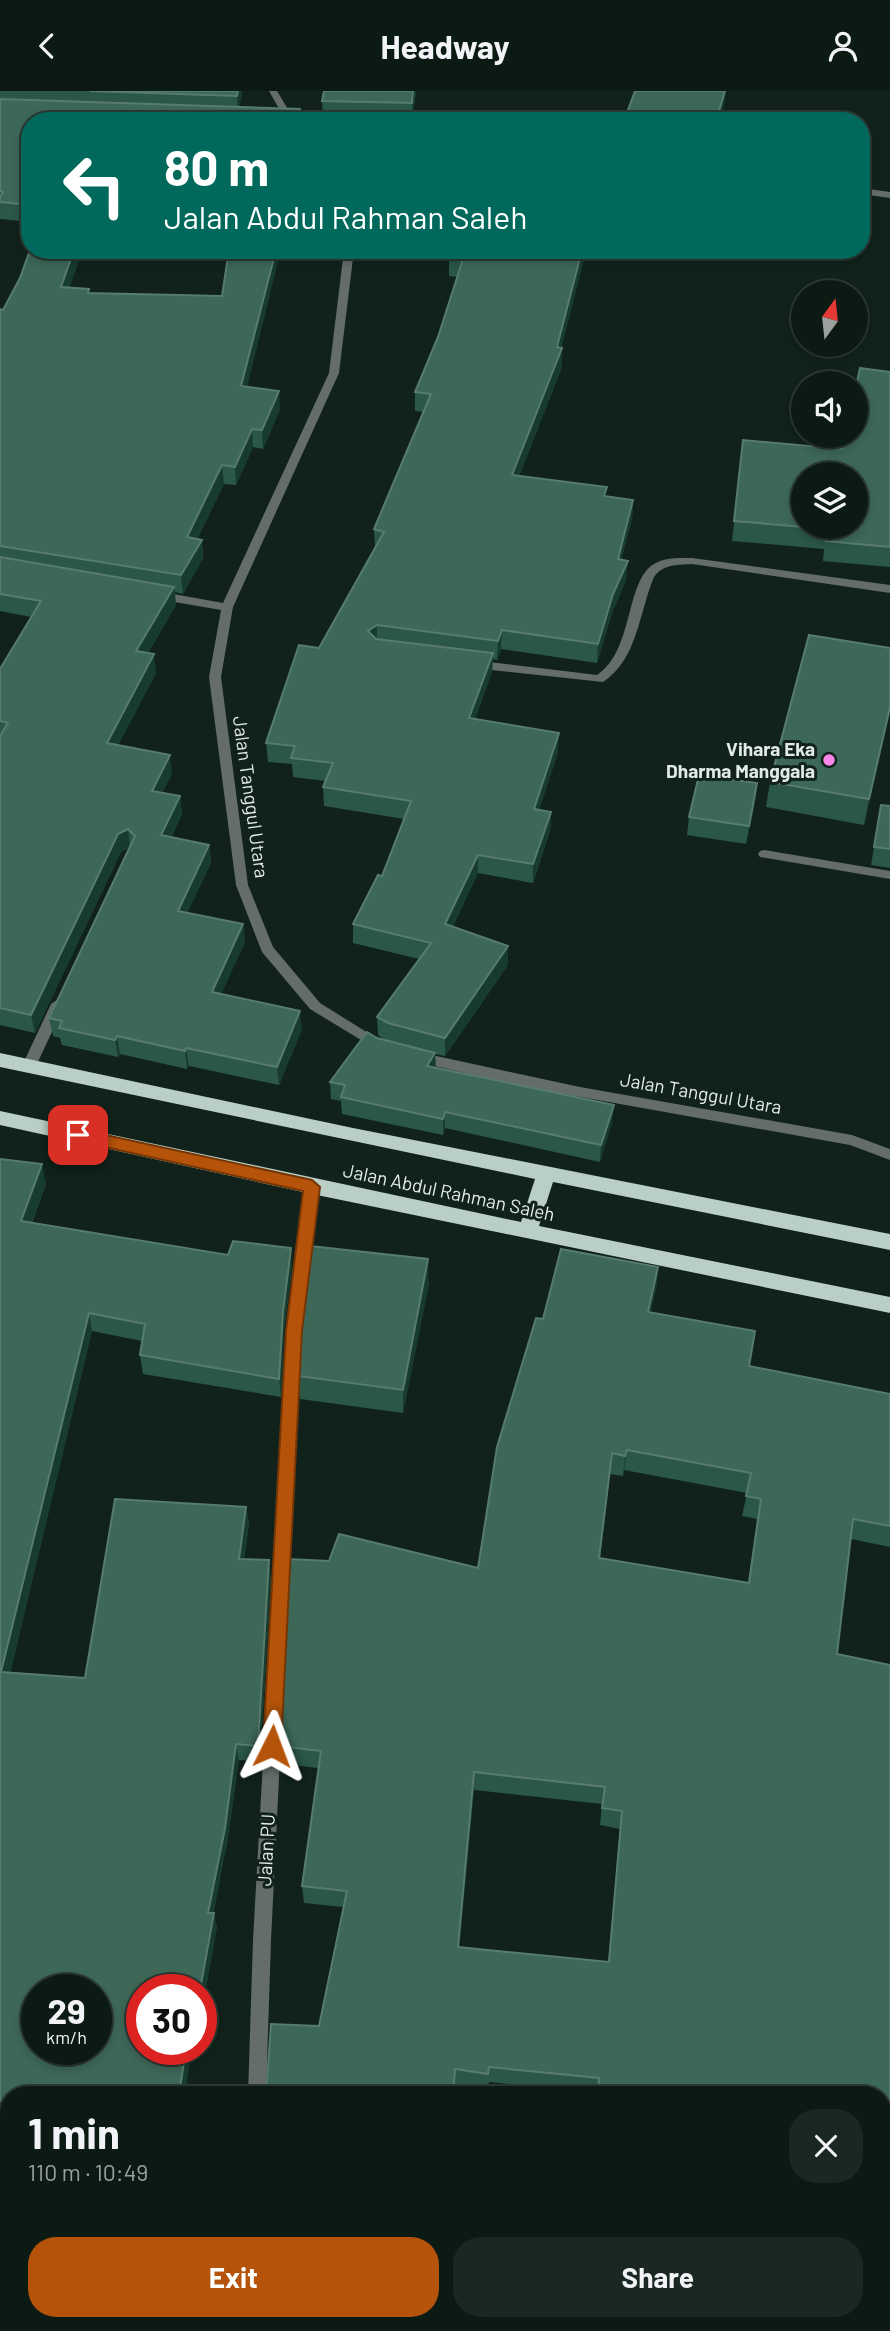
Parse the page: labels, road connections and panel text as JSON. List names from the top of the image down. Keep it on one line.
{"streets":{"highway":["Jalan Abdul Rahman Saleh"],"street":["Jalan Tanggul Utara","Jalan PU"]},"crossings":[["Jalan Abdul Rahman Saleh","Jalan PU"]],"places":["Vihara Eka Dharma Manggala"],"north":"top","page":{"header":"Headway","turn":["80 m","Jalan Abdul Rahman Saleh"],"speed":"29 km/h","limit":"30","heading":["1 min","110 m · 10:49"],"buttons":["Exit","Share"]}}
